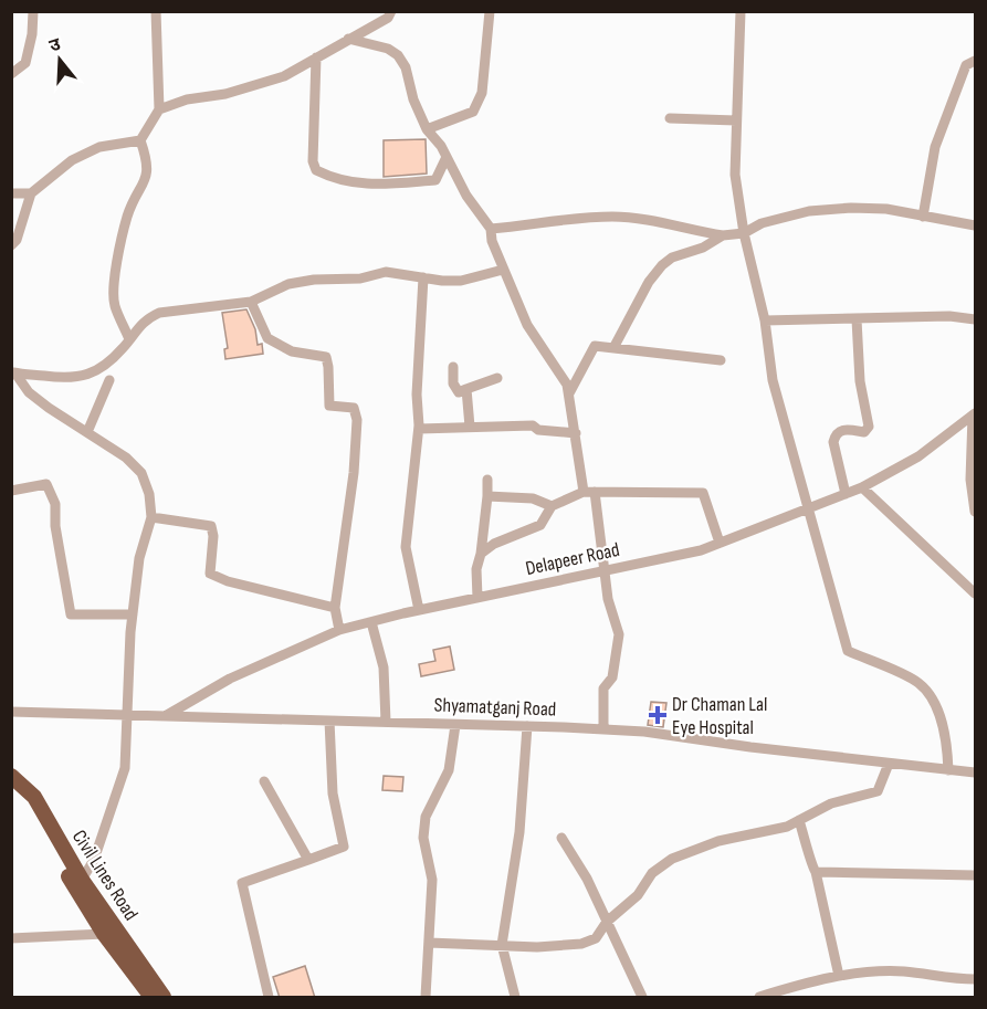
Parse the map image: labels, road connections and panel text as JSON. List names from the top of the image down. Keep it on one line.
{"streets":{"highway":["Civil Lines Road"],"street":["Delapeer Road","Shyamatganj Road"]},"crossings":[["Delapeer Road","Shyamatganj Road"]],"places":{"health":["Dr Chaman Lal Eye Hospital"]},"north":"top"}
